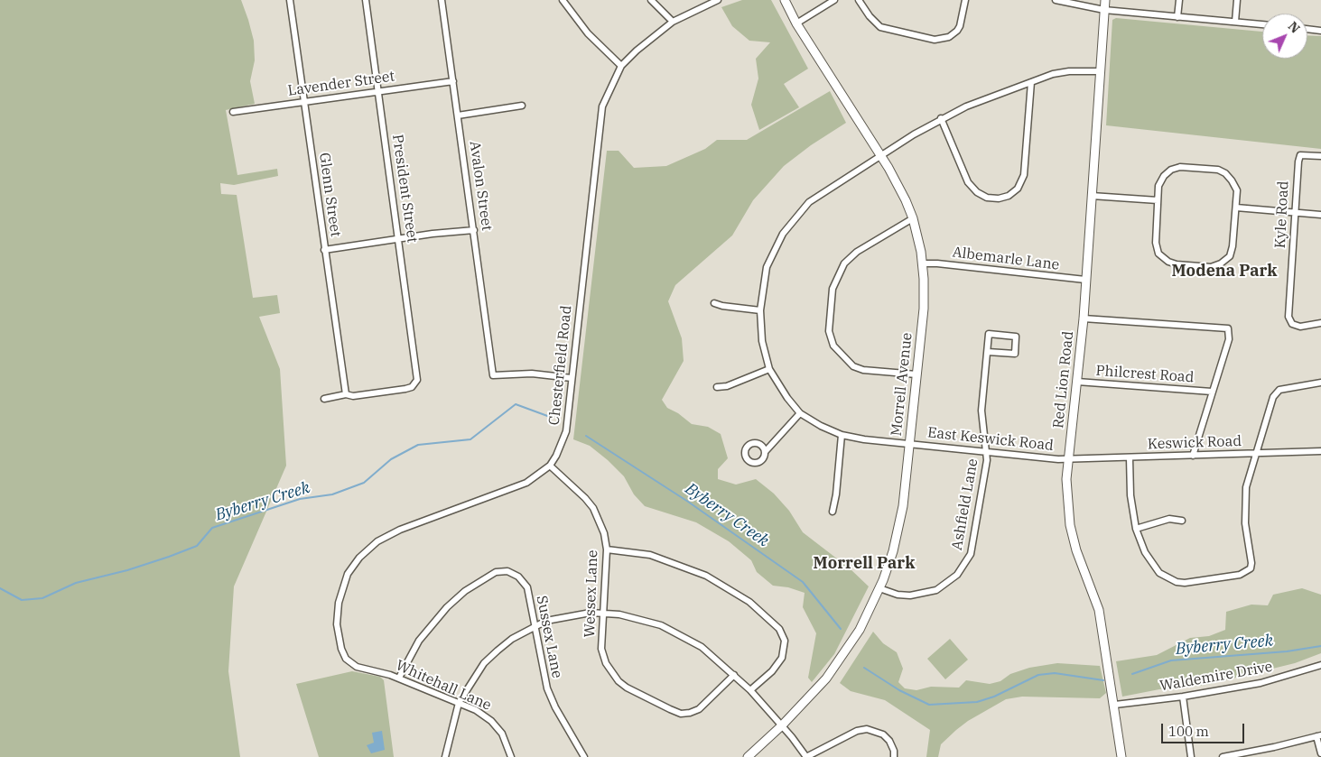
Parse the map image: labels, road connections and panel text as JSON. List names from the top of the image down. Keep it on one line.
{"streets":{"street":["Lavender Street","Avalon Street","President Street","Glenn Street","Kyle Road","Albemarle Lane","Chesterfield Road","Philcrest Road","Red Lion Road","Morrell Avenue","East Keswick Road","Keswick Road","Ashfield Lane","Wessex Lane","Sussex Lane","Waldemire Drive","Whitehall Lane"]},"crossings":[["Lavender Street","Avalon Street"],["Lavender Street","President Street"],["Lavender Street","Glenn Street"],["Avalon Street","Chesterfield Road"],["President Street","Glenn Street"],["Albemarle Lane","Red Lion Road"],["Albemarle Lane","Morrell Avenue"],["Chesterfield Road","Wessex Lane"],["Chesterfield Road","Whitehall Lane"],["Philcrest Road","Red Lion Road"],["Red Lion Road","East Keswick Road"],["Red Lion Road","Keswick Road"],["Red Lion Road","Waldemire Drive"],["Morrell Avenue","East Keswick Road"],["Morrell Avenue","Ashfield Lane"],["East Keswick Road","Keswick Road"],["East Keswick Road","Ashfield Lane"],["Sussex Lane","Whitehall Lane"]],"districts":["Modena Park","Morrell Park"],"water":["Byberry Creek"],"scale_bar":"100 m","north":"top right"}
